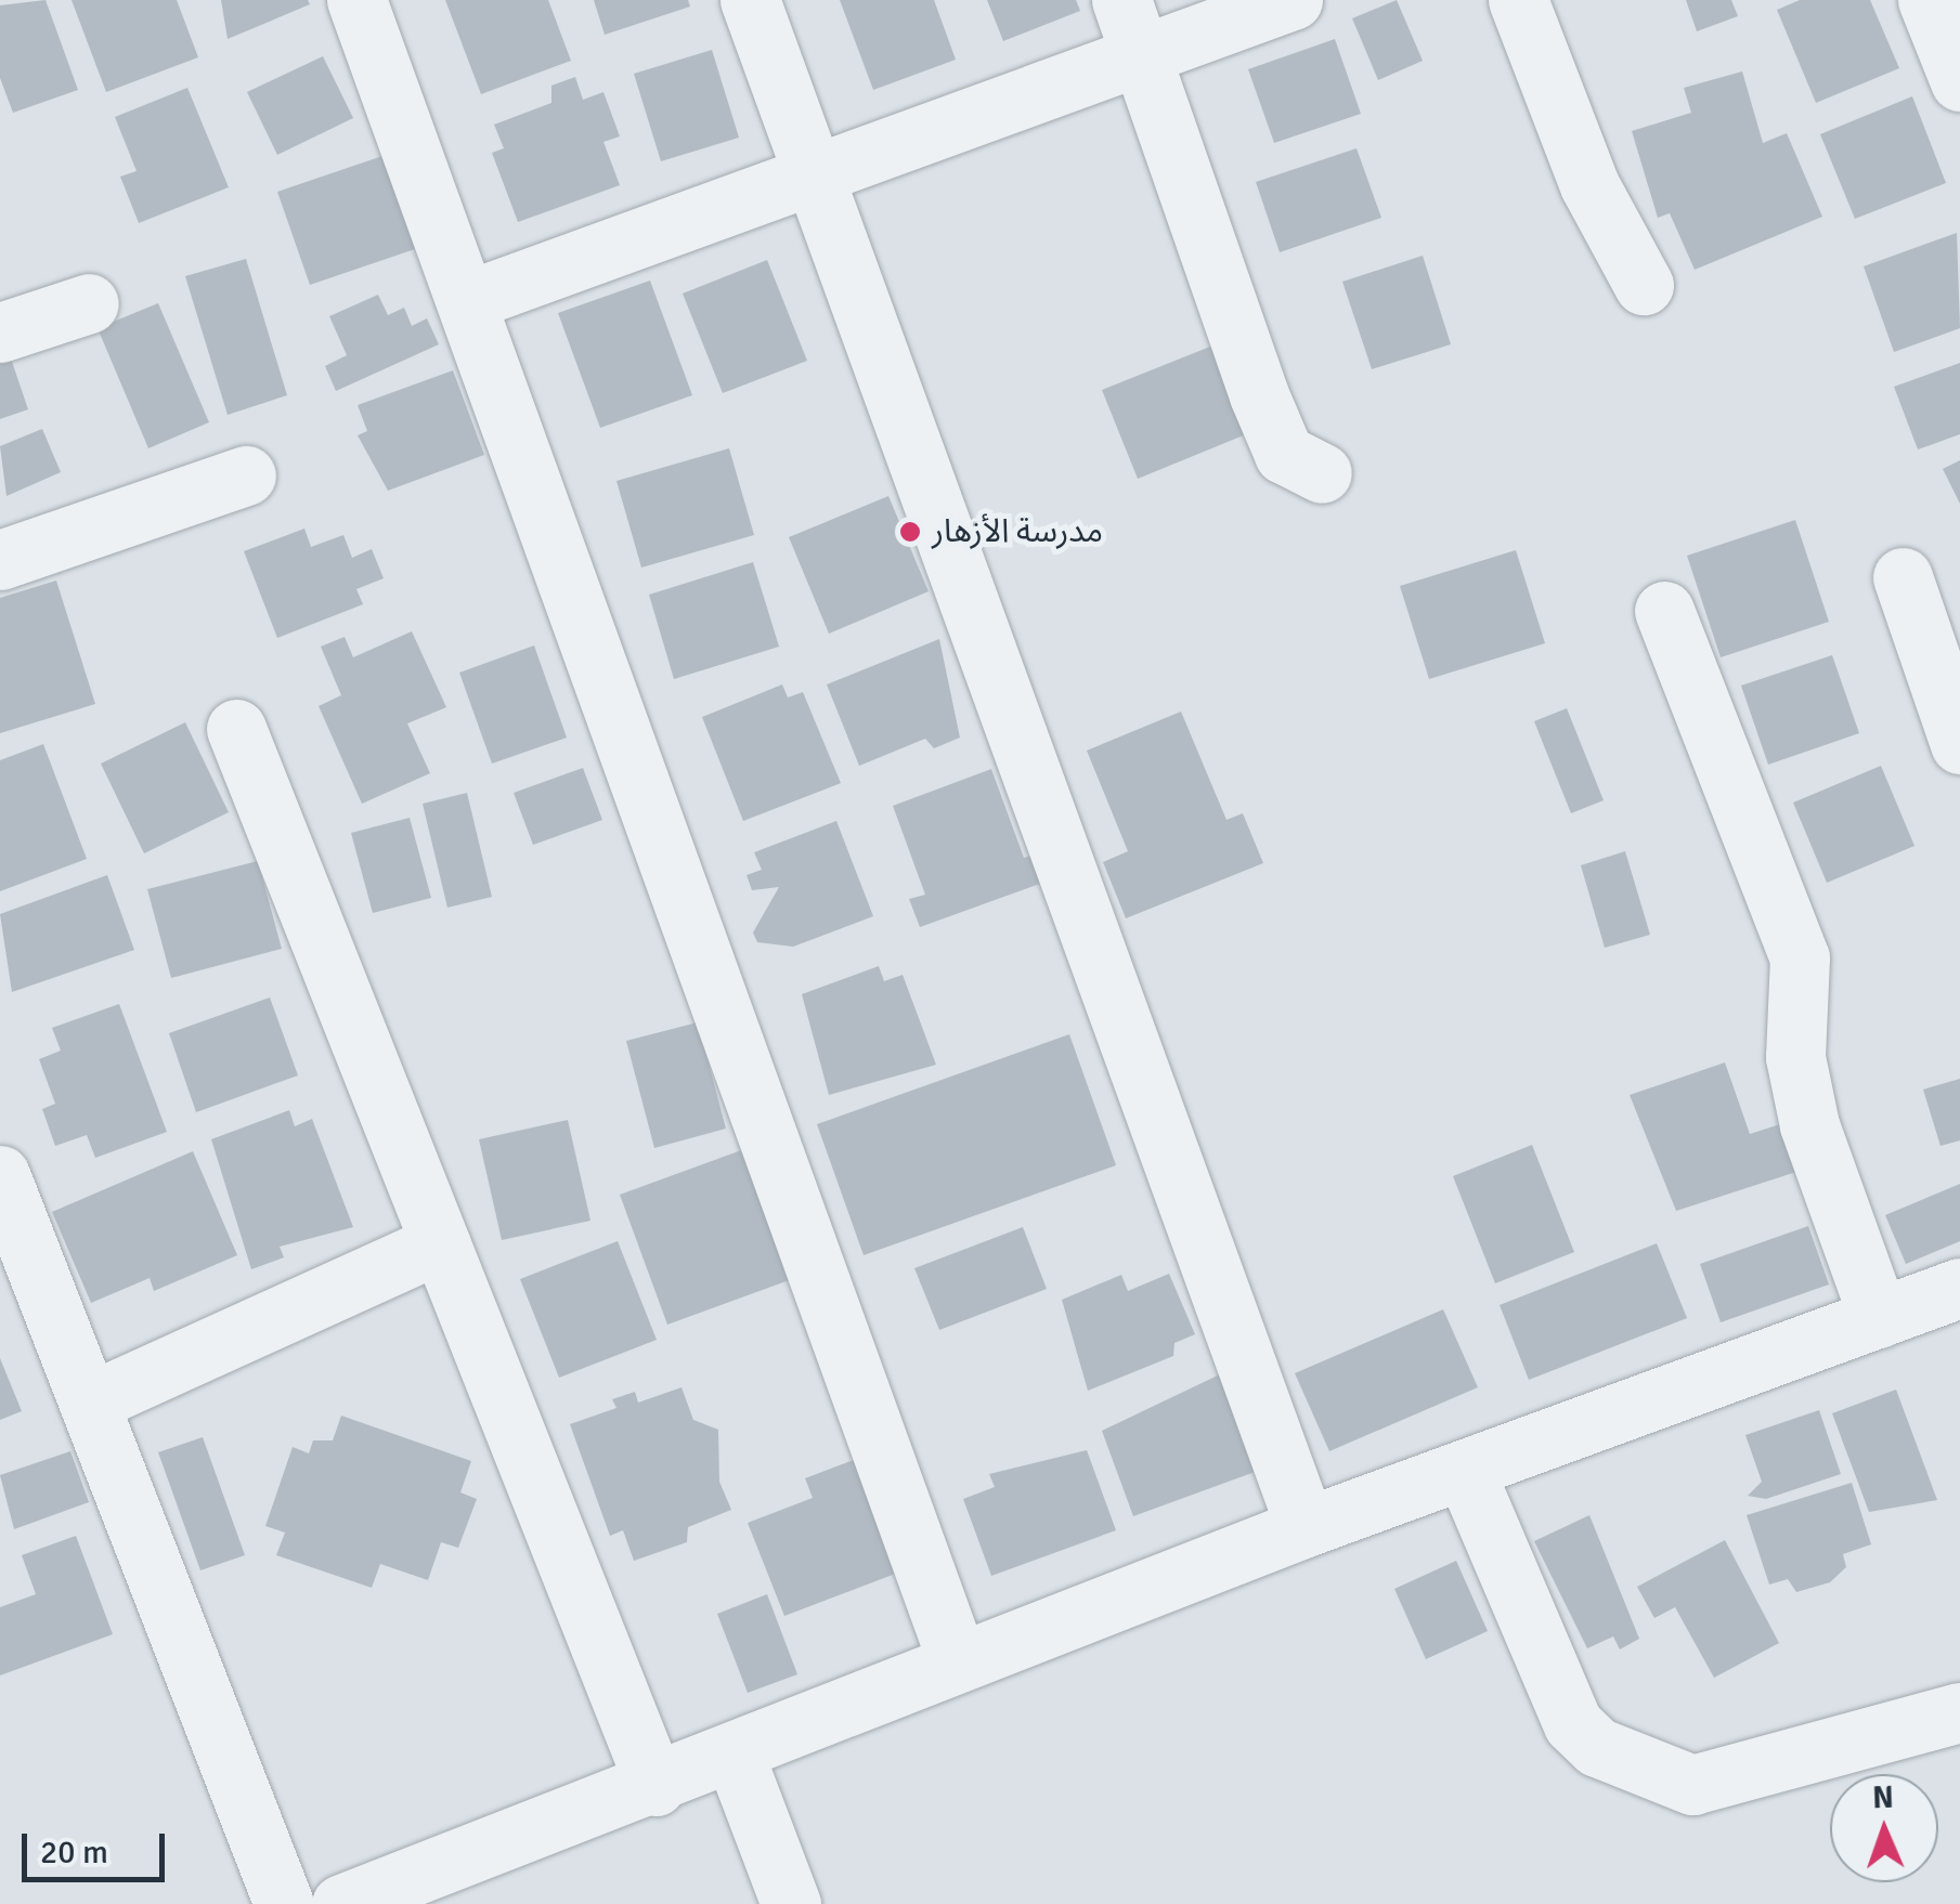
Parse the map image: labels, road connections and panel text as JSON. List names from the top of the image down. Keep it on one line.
{"places":["مدرسة الأزهار"],"scale_bar":"20 m","north":"top"}
